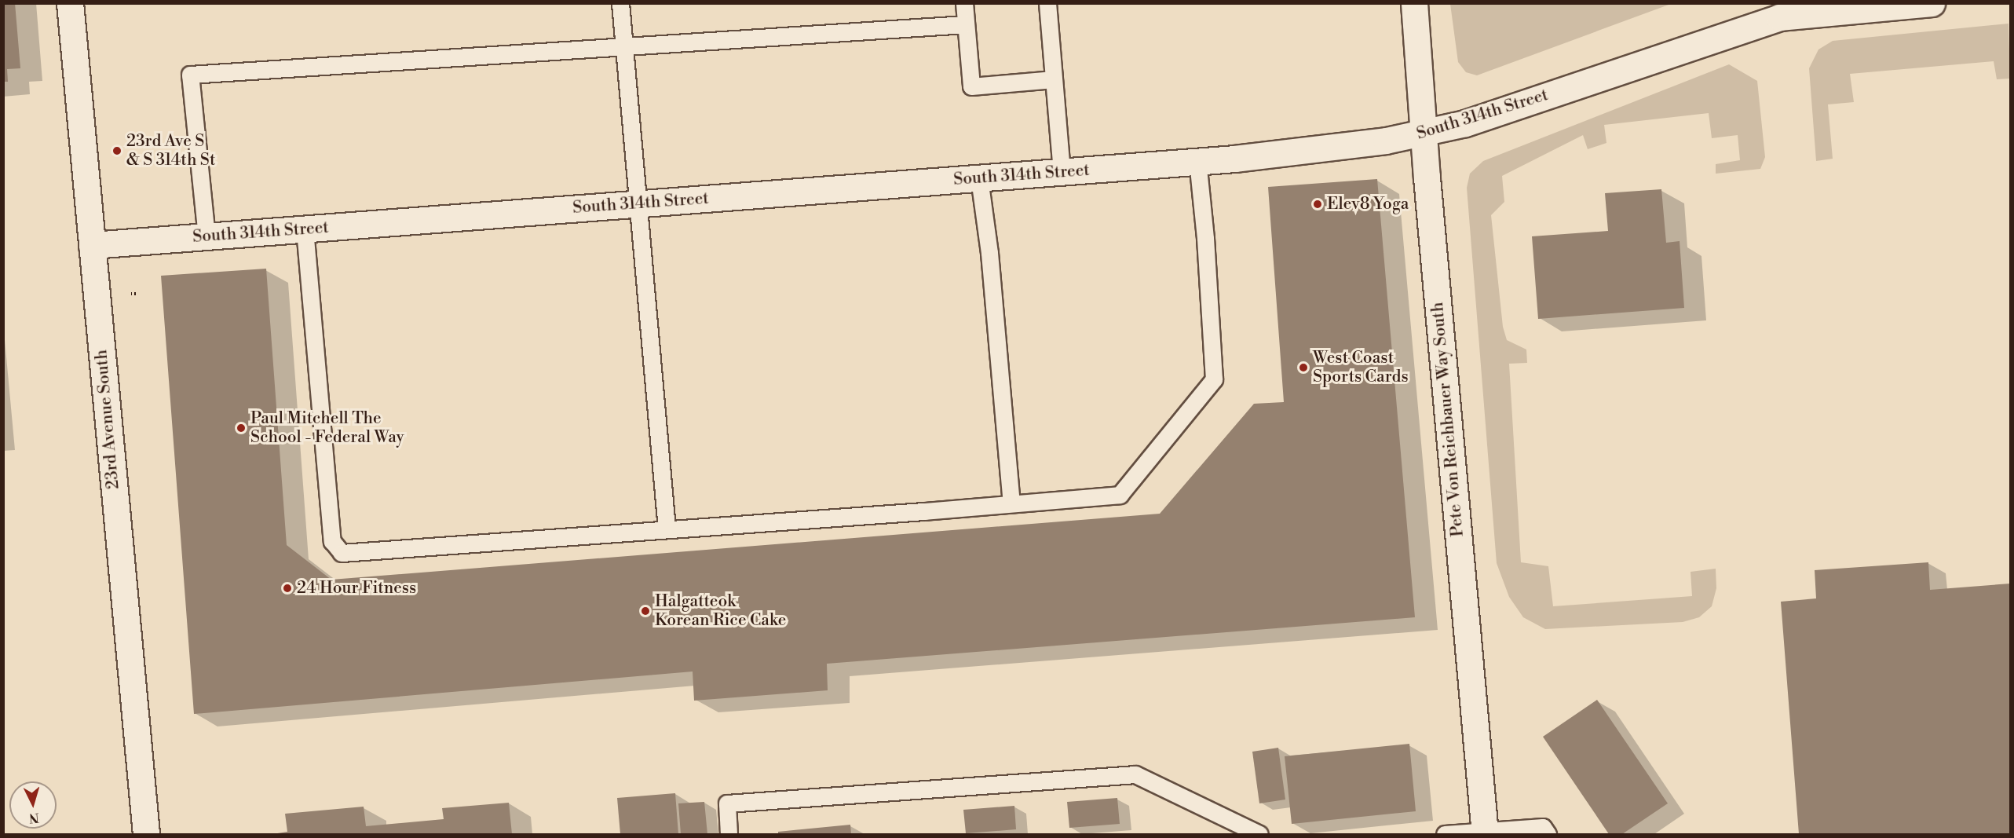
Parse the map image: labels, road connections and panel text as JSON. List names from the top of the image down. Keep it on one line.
{"streets":{"street":["South 314th Street","23rd Avenue South","Pete Von Reichbauer Way South"]},"crossings":[["South 314th Street","23rd Avenue South"],["South 314th Street","Pete Von Reichbauer Way South"]],"places":["23rd Ave S & S 314th St","Elev8 Yoga","West Coast Sports Cards","Paul Mitchell The School - Federal Way","24 Hour Fitness","Halgatteok Korean Rice Cake"],"north":"bottom"}
